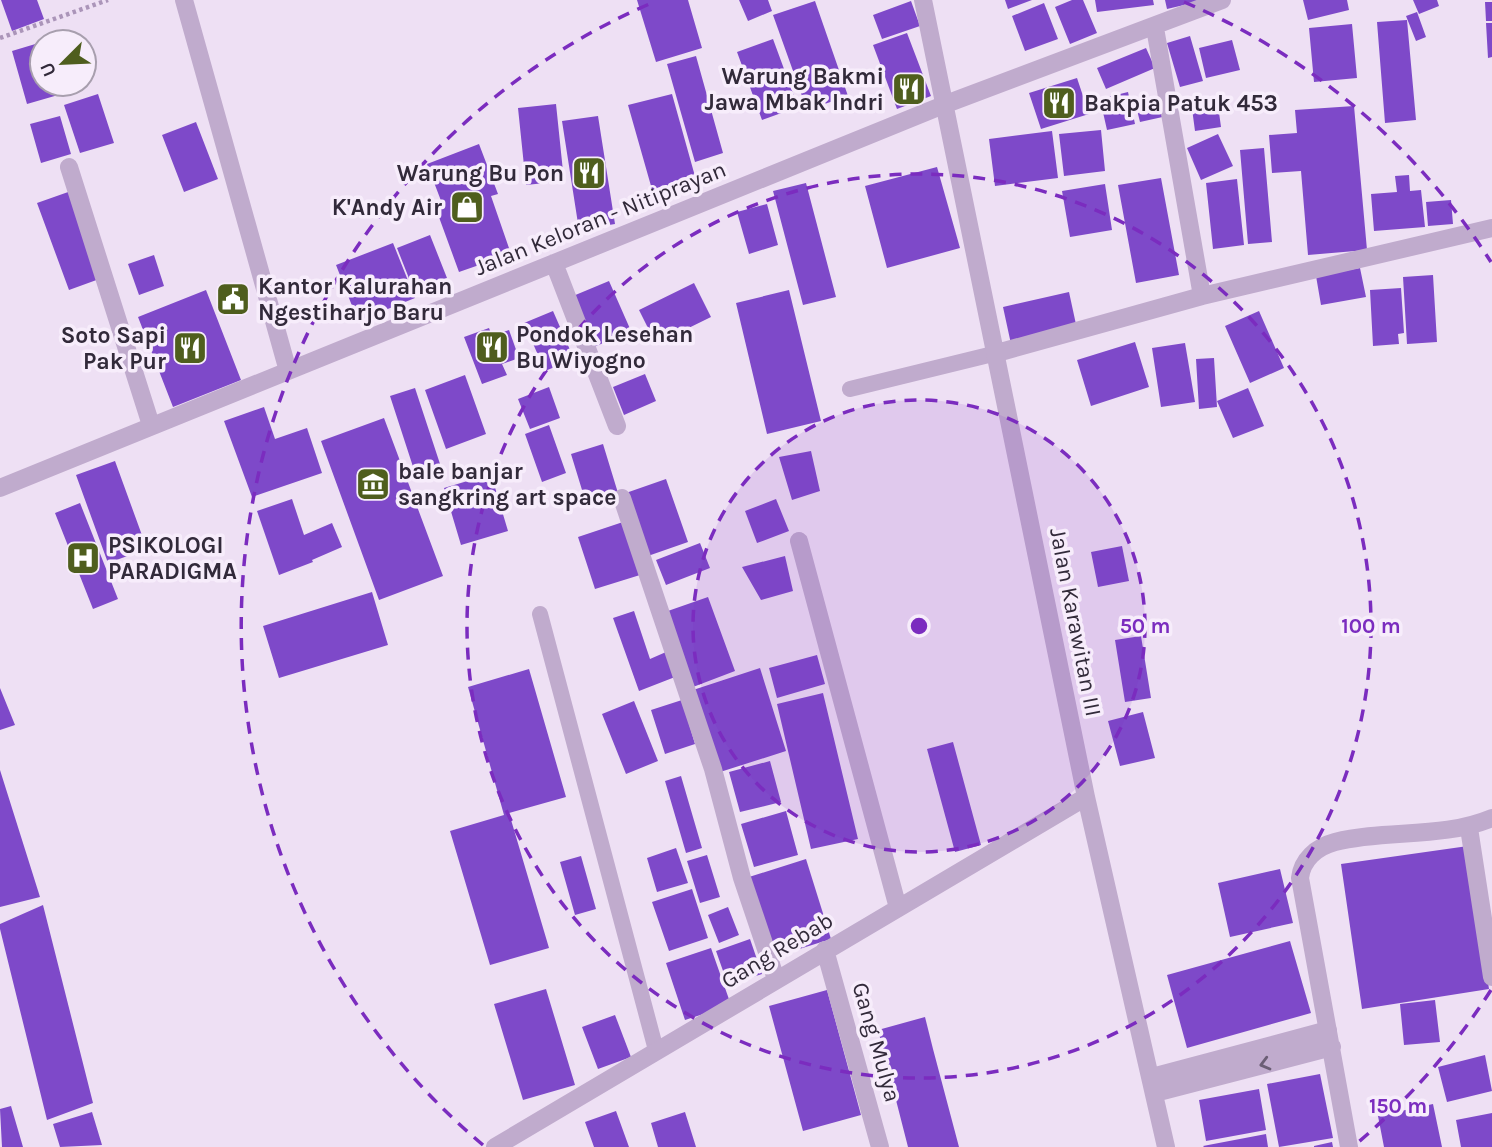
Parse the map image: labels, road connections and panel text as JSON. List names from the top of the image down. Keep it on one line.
{"streets":{"street":["Jalan Keloran - Nitiprayan","Jalan Karawitan III","Gang Rebab","Gang Mulya"]},"crossings":[["Jalan Keloran - Nitiprayan","Jalan Karawitan III"],["Jalan Karawitan III","Gang Rebab"],["Gang Rebab","Gang Mulya"]],"places":{"restaurant":["Warung Bakmi Jawa Mbak Indri","Bakpia Patuk 453","Warung Bu Pon","Pondok Lesehan Bu Wiyogno","Soto Sapi Pak Pur"],"shop":["K'Andy Air"],"public building":["Kantor Kalurahan Ngestiharjo Baru"],"museum":["bale banjar sangkring art space"],"hospital":["PSIKOLOGI PARADIGMA"]},"north":"bottom left","rings":["50 m","100 m","150 m"]}
